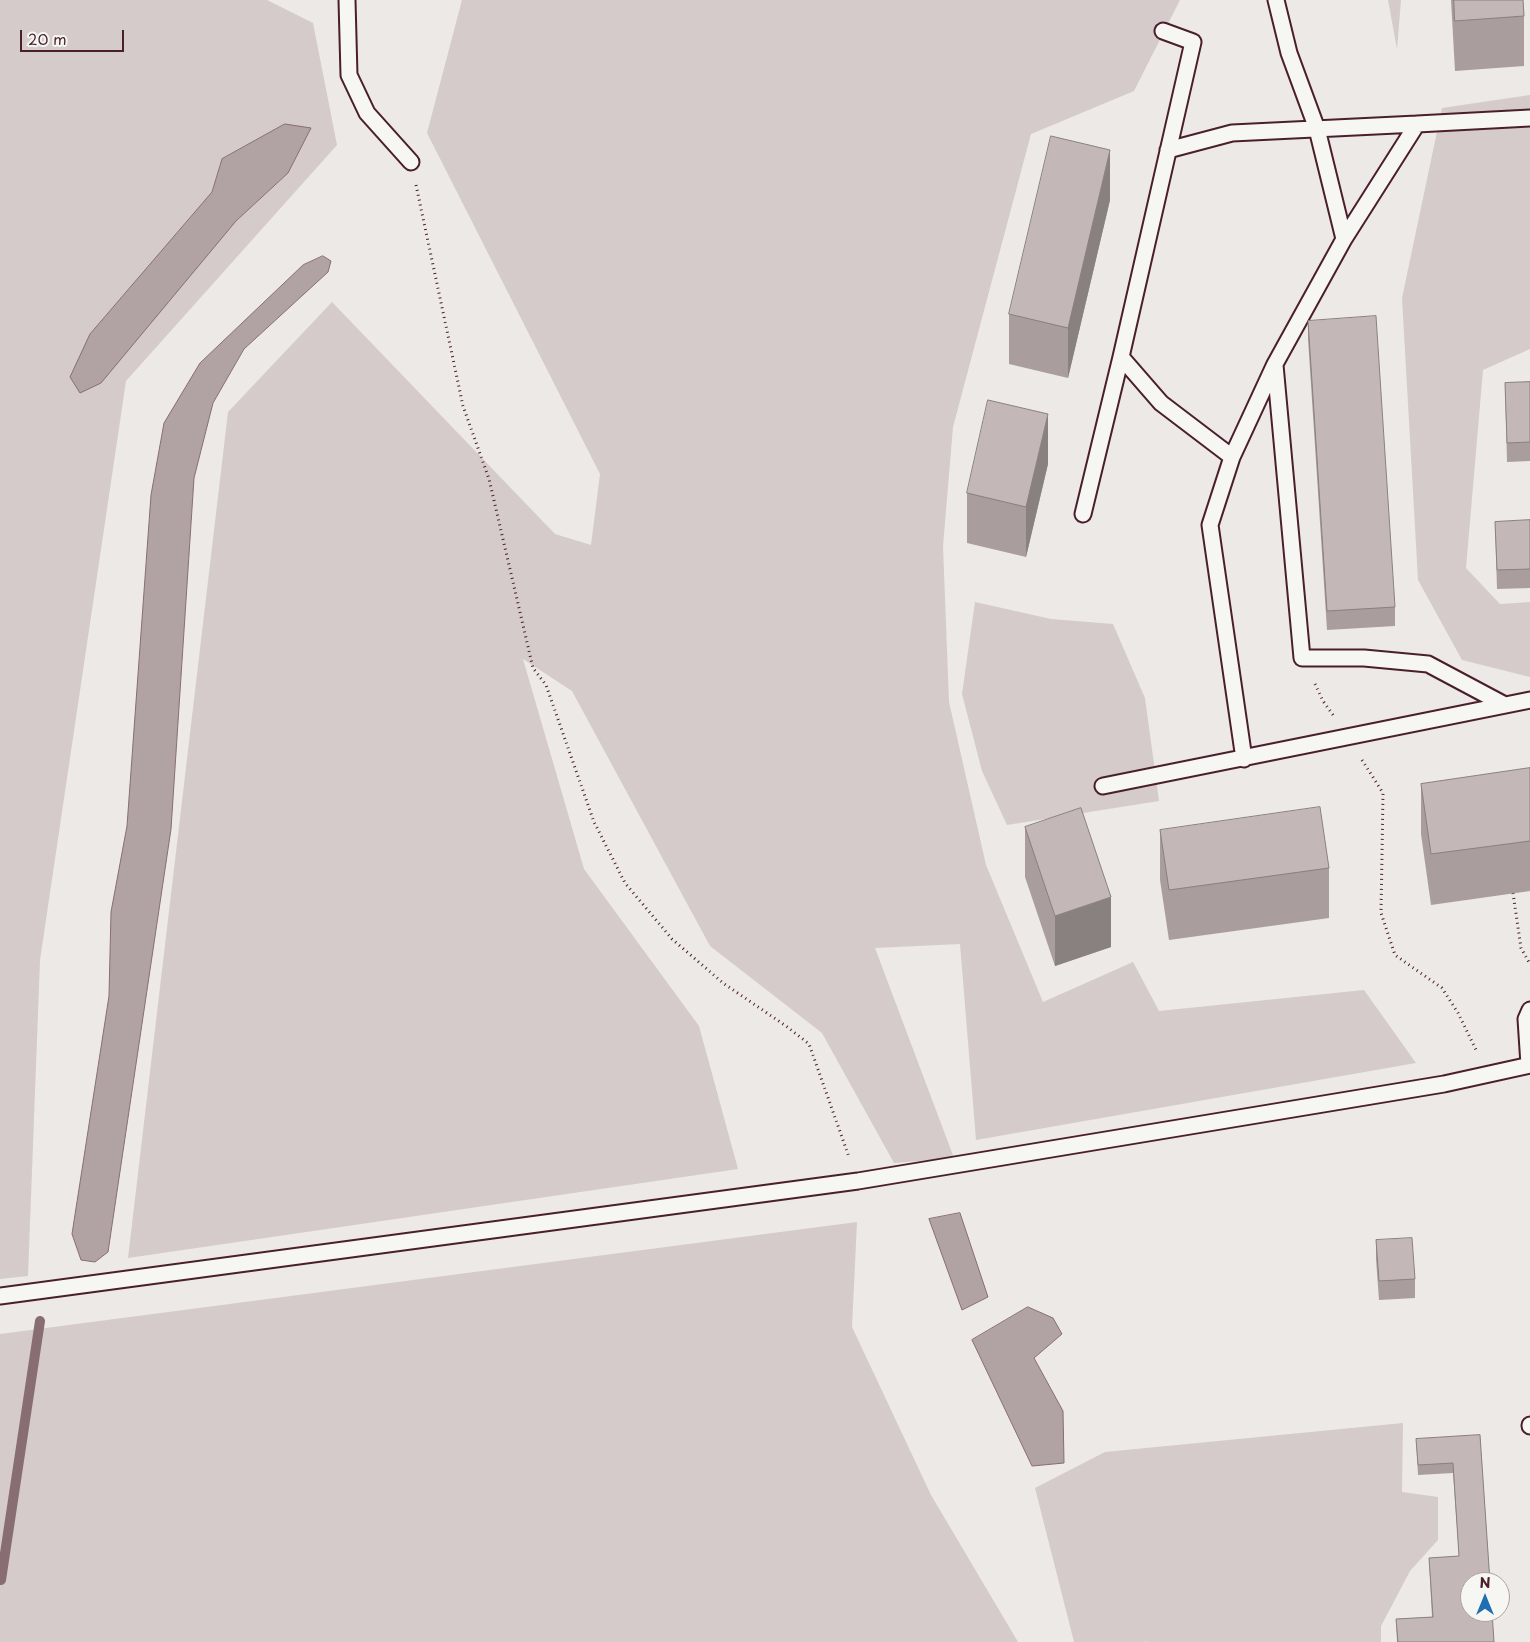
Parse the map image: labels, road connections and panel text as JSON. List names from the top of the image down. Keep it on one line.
{"scale_bar":"20 m","north":"top"}
